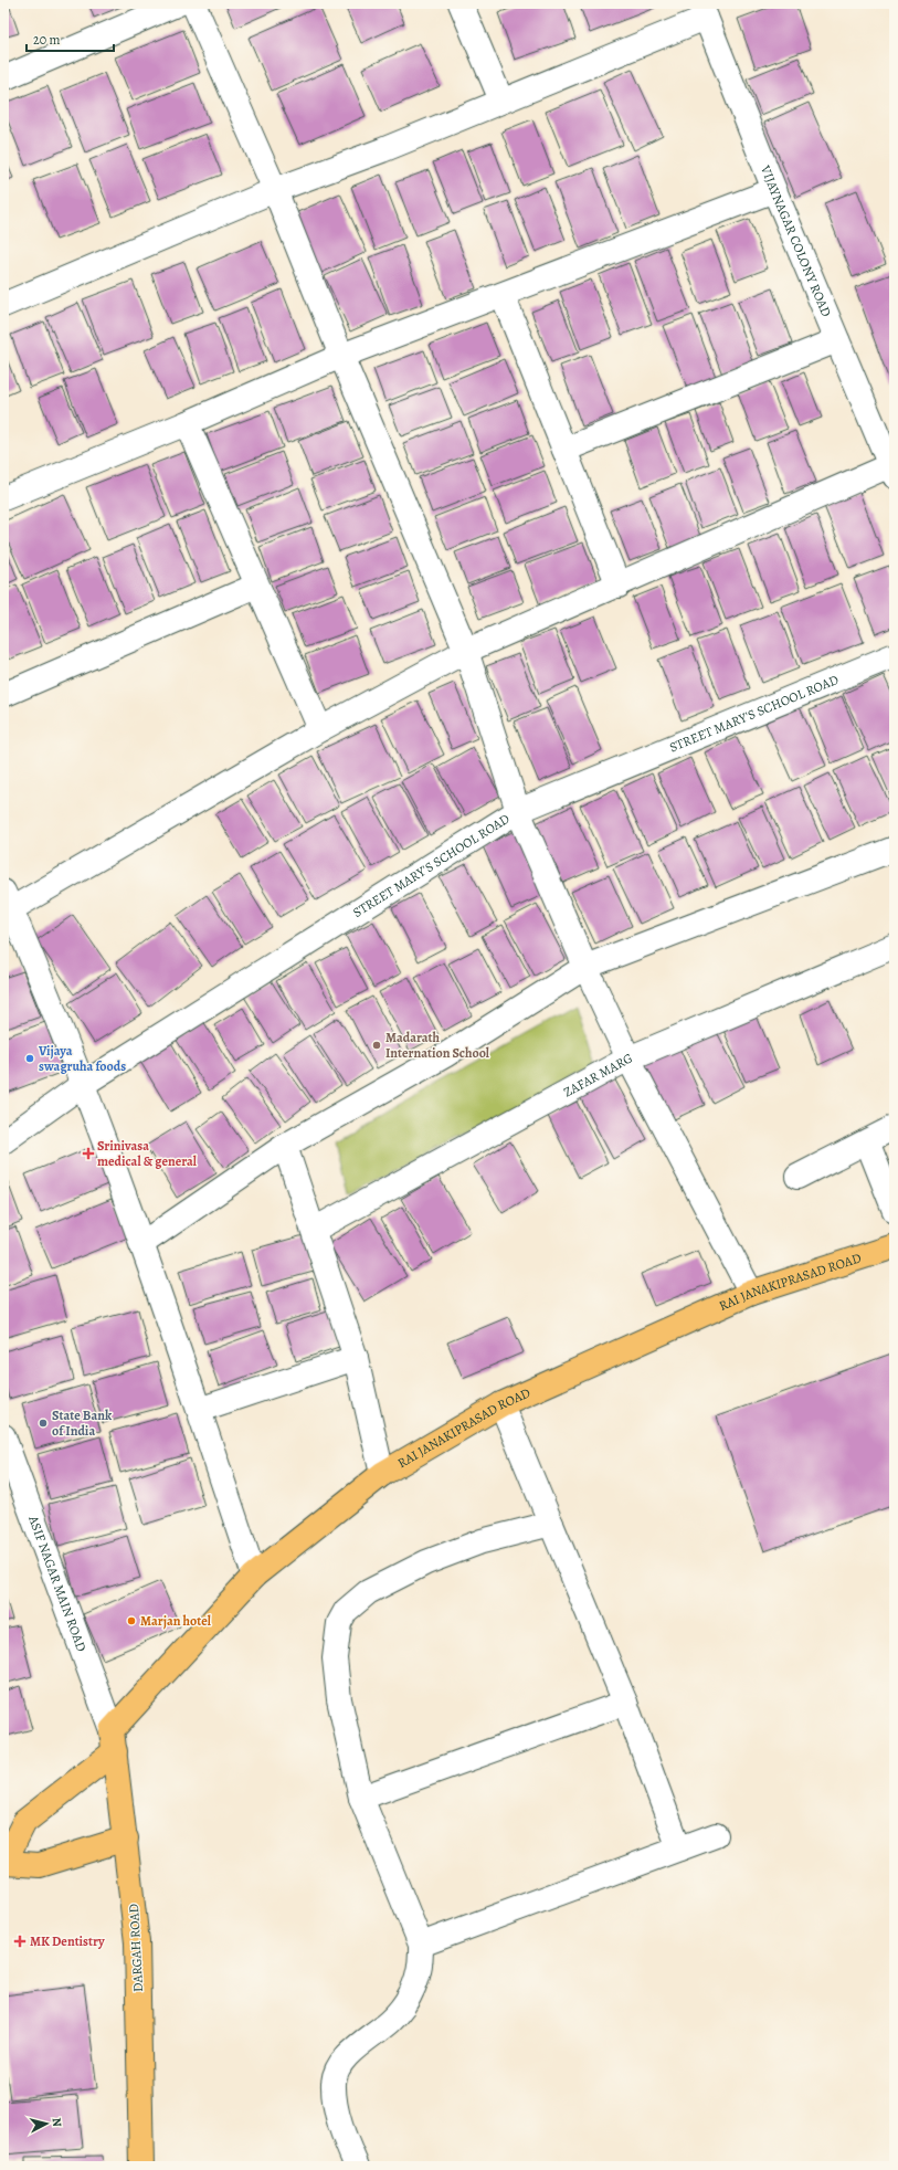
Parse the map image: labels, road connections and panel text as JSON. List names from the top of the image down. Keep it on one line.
{"streets":{"main road":["RAI JANAKIPRASAD ROAD","DARGAH ROAD"],"street":["VIJAYNAGAR COLONY ROAD","STREET MARY'S SCHOOL ROAD","ZAFAR MARG","ASIF NAGAR MAIN ROAD"]},"crossings":[["RAI JANAKIPRASAD ROAD","ASIF NAGAR MAIN ROAD"],["RAI JANAKIPRASAD ROAD","DARGAH ROAD"],["ASIF NAGAR MAIN ROAD","DARGAH ROAD"]],"places":{"other":["Madarath Internation School","Vijaya swagruha foods","State Bank of India","Marjan hotel"],"health":["Srinivasa medical & general","MK Dentistry"]},"scale_bar":"20 m","north":"right"}
